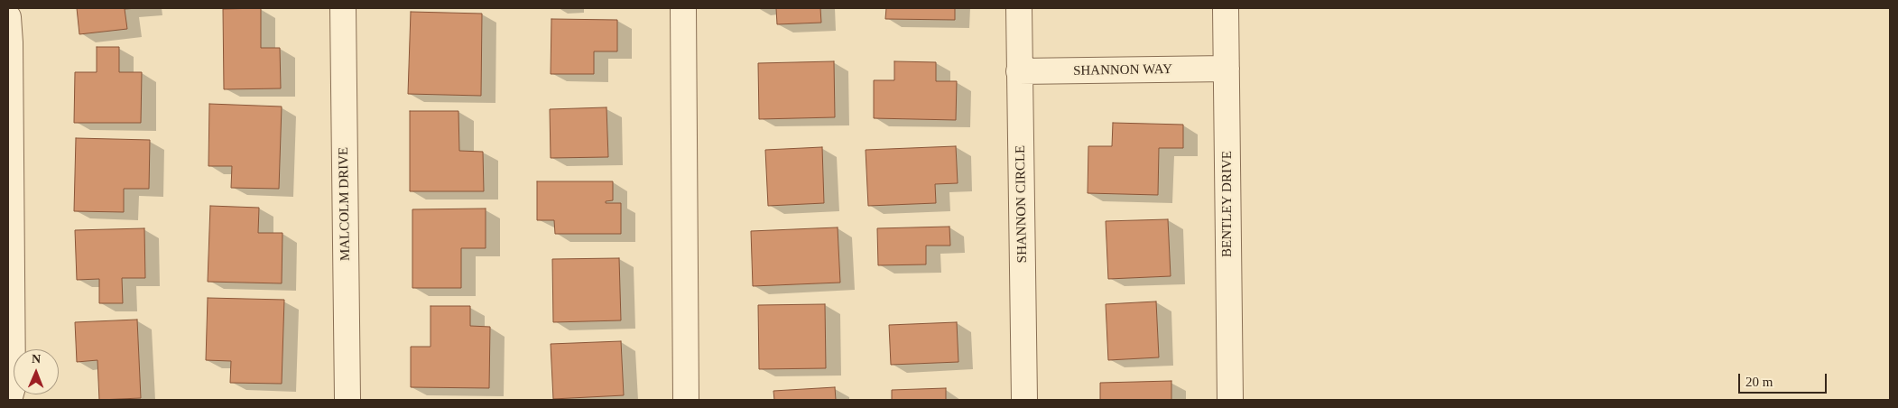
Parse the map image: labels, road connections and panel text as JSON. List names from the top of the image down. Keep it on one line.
{"streets":{"street":["SHANNON WAY","MALCOLM DRIVE","SHANNON CIRCLE","BENTLEY DRIVE"]},"crossings":[["SHANNON WAY","SHANNON CIRCLE"],["SHANNON WAY","BENTLEY DRIVE"]],"scale_bar":"20 m","north":"top"}
